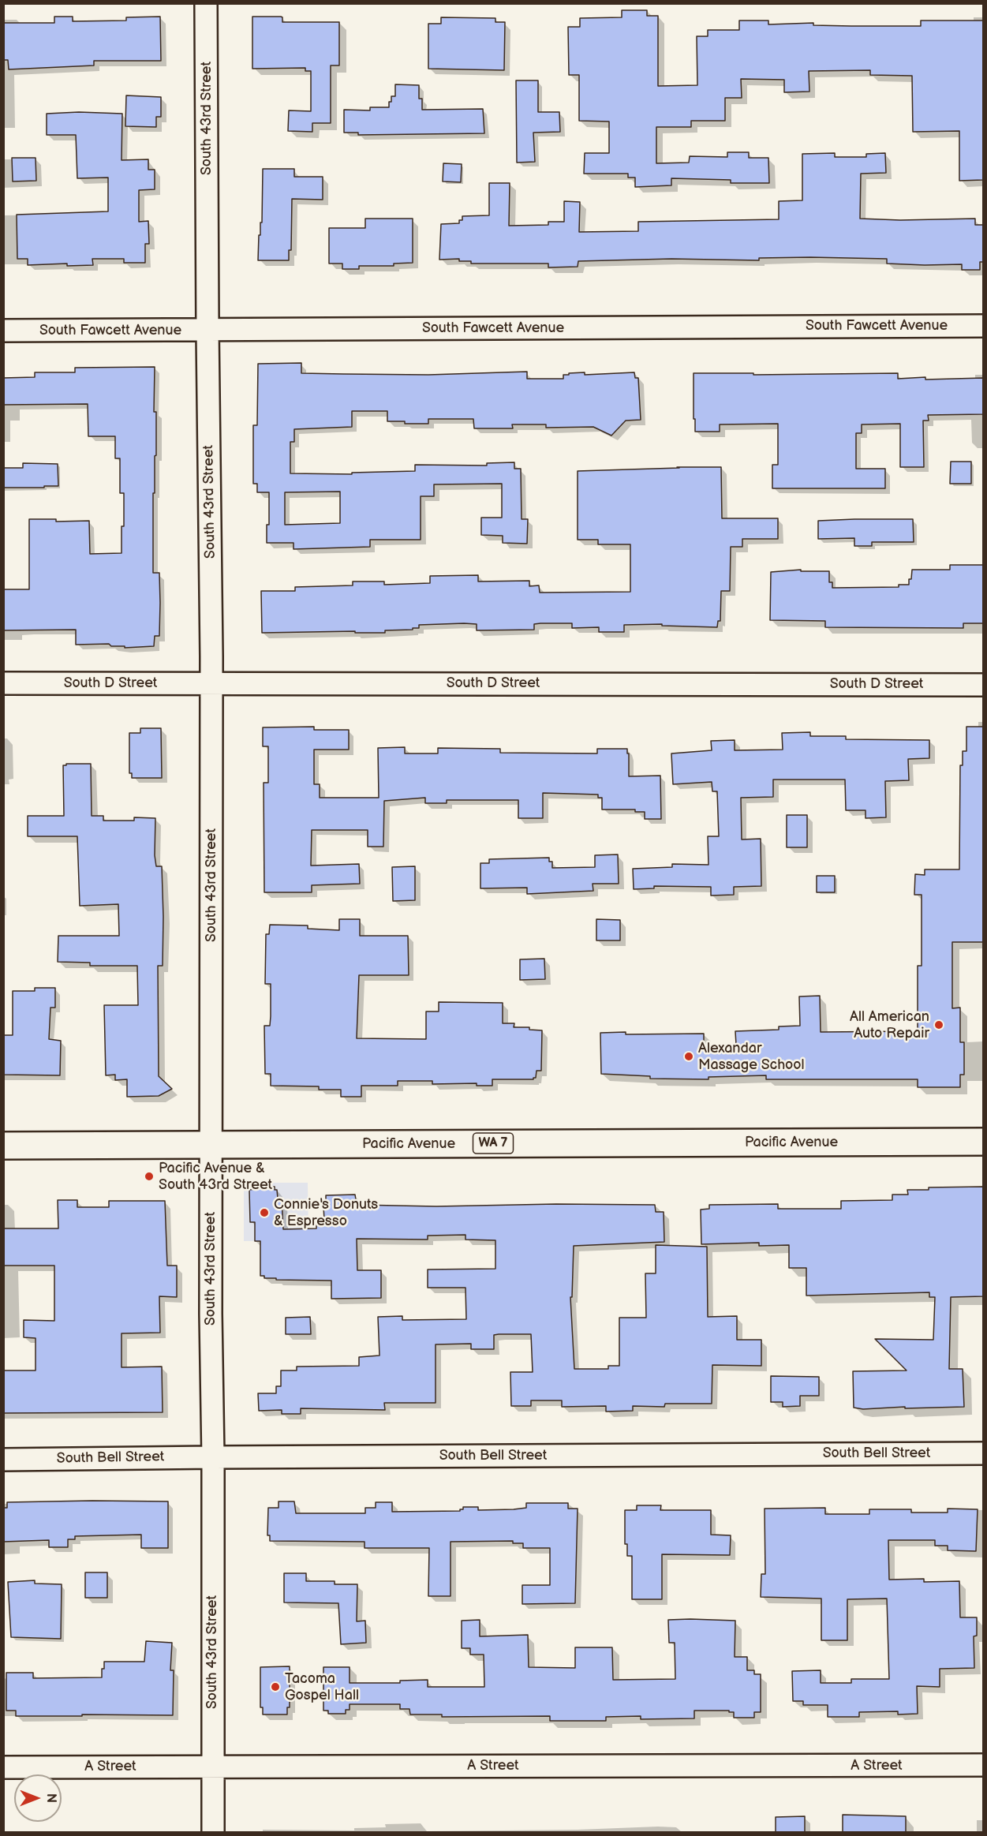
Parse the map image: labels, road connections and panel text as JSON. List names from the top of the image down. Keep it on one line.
{"streets":{"main road":["Pacific Avenue","WA 7"],"street":["South 43rd Street","South Fawcett Avenue","South D Street","South Bell Street","A Street"]},"crossings":[["South 43rd Street","South Fawcett Avenue"],["South 43rd Street","South D Street"],["South 43rd Street","Pacific Avenue"],["South 43rd Street","South Bell Street"],["South 43rd Street","A Street"]],"places":["All American Auto Repair","Alexandar Massage School","Pacific Avenue & South 43rd Street","Connie's Donuts & Espresso","Tacoma Gospel Hall"],"north":"right"}
